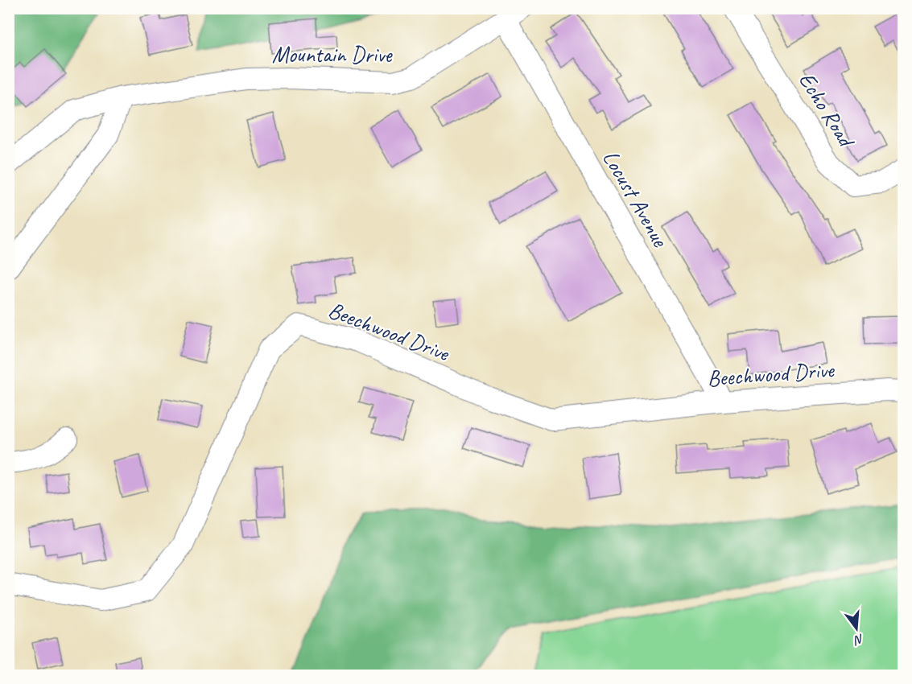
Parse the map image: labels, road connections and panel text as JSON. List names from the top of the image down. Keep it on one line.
{"streets":{"street":["Mountain Drive","Echo Road","Locust Avenue","Beechwood Drive"]},"crossings":[["Mountain Drive","Locust Avenue"],["Locust Avenue","Beechwood Drive"]],"north":"bottom"}
